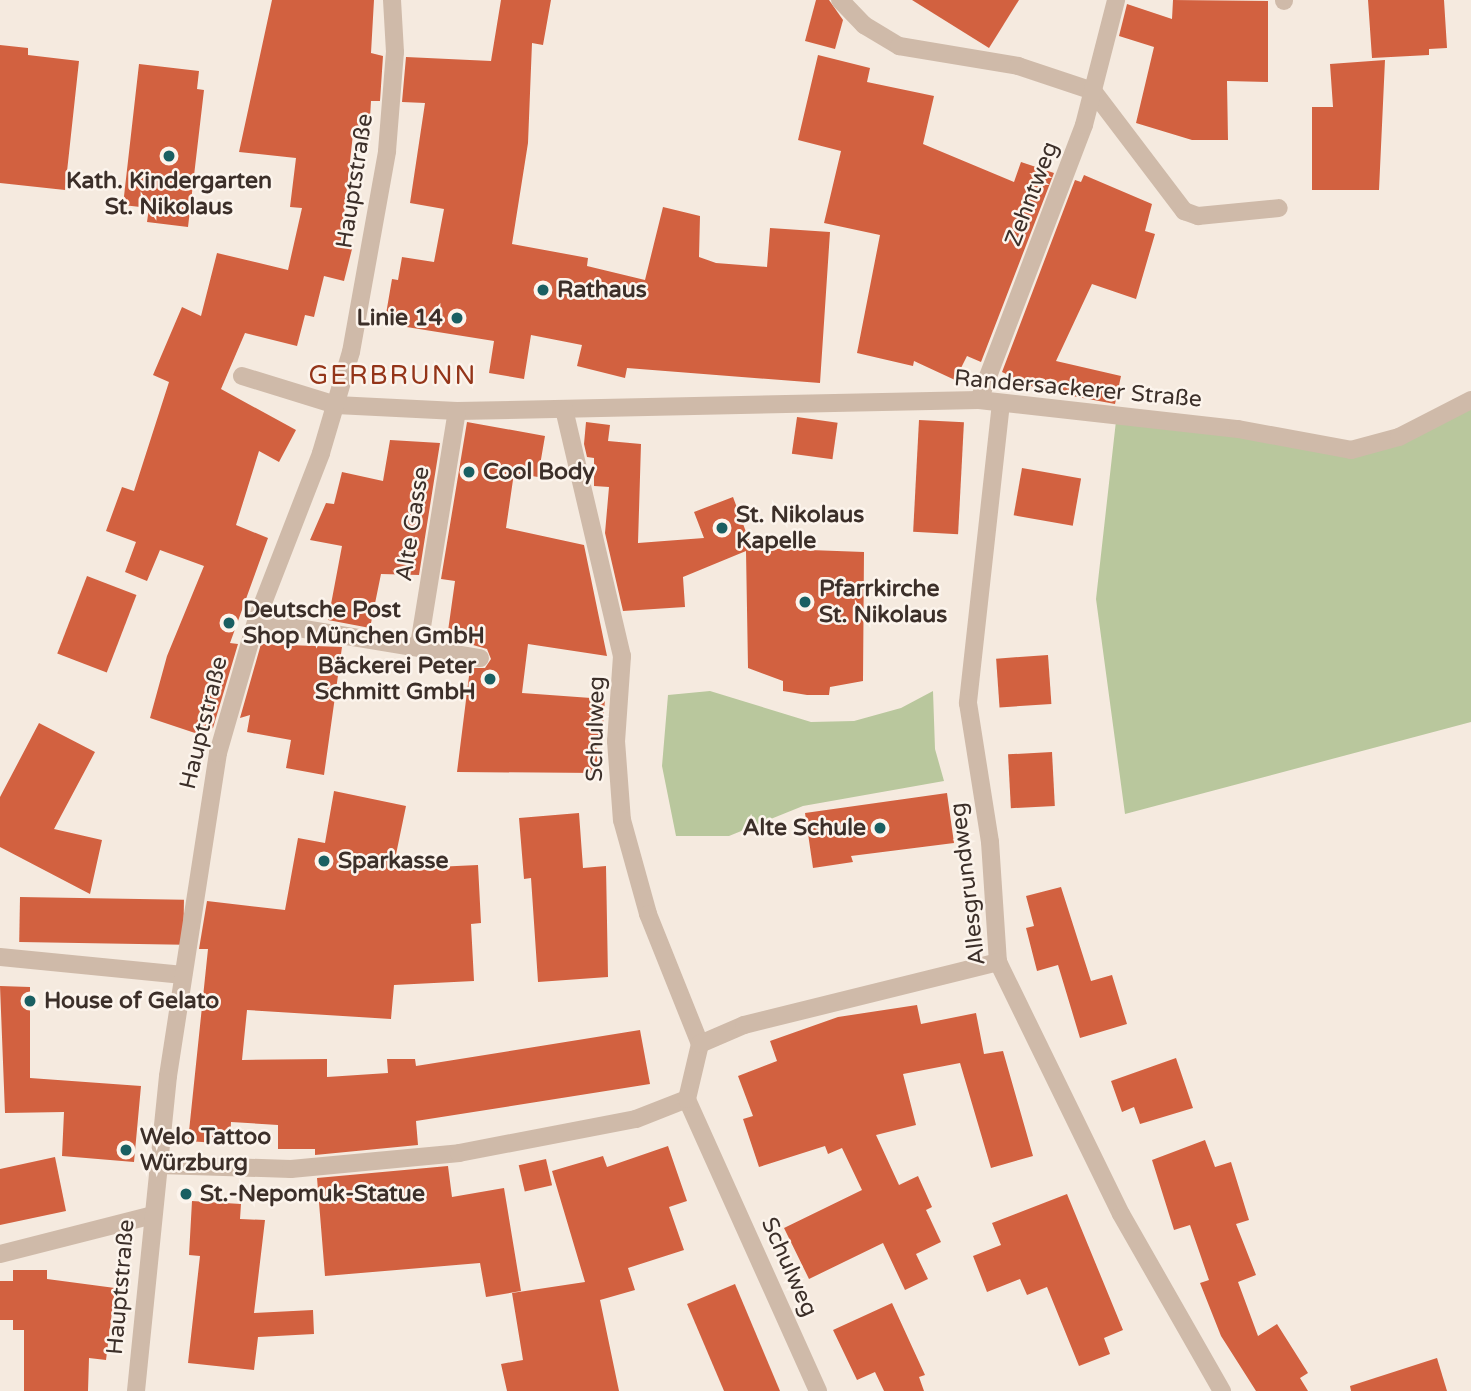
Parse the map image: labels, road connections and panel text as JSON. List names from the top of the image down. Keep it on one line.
{"streets":{"street":["Hauptstraße","Zehntweg","Randersackerer Straße","Alte Gasse","Schulweg","Allesgrundweg"]},"crossings":[["Hauptstraße","Randersackerer Straße"],["Zehntweg","Randersackerer Straße"],["Randersackerer Straße","Alte Gasse"],["Randersackerer Straße","Schulweg"],["Randersackerer Straße","Allesgrundweg"]],"districts":["GERBRUNN"],"places":["Kath. Kindergarten St. Nikolaus","Rathaus","Linie 14","Cool Body","St. Nikolaus Kapelle","Pfarrkirche St. Nikolaus","Deutsche Post Shop München GmbH","Bäckerei Peter Schmitt GmbH","Alte Schule","Sparkasse","House of Gelato","Welo Tattoo Würzburg","St.-Nepomuk-Statue"]}
